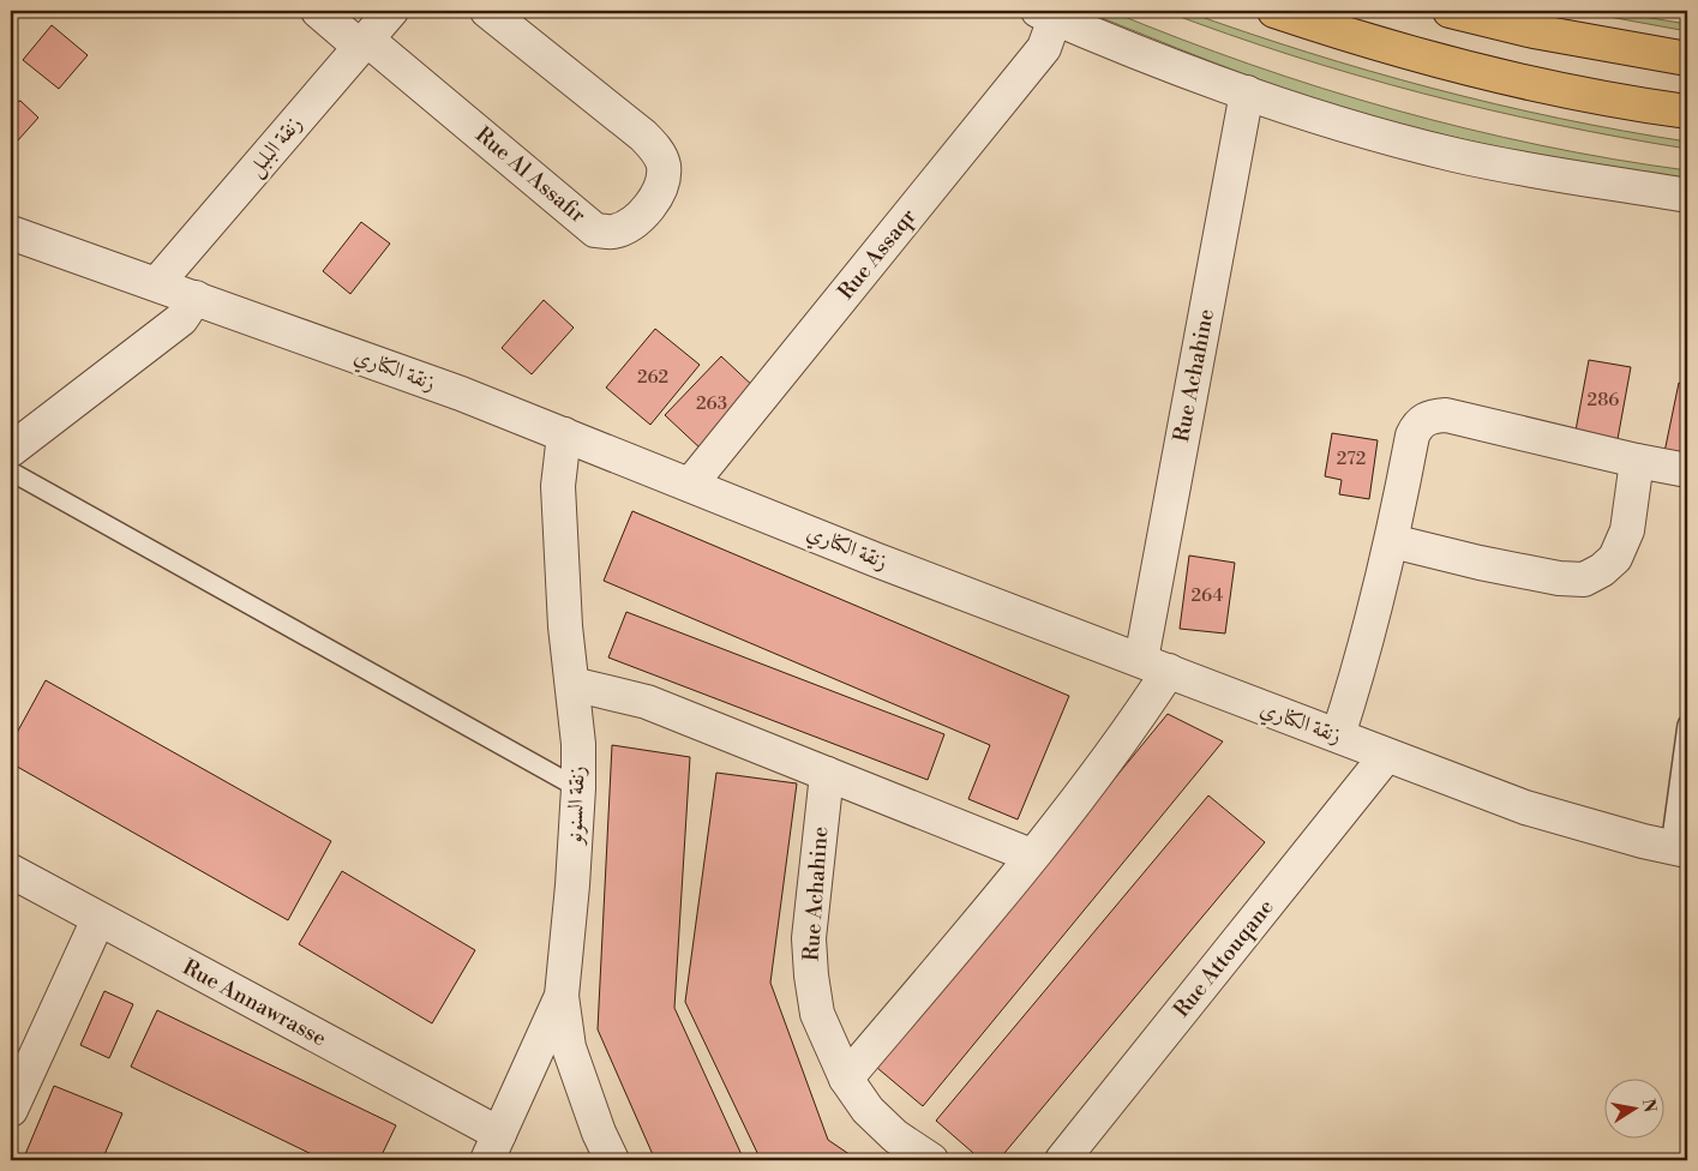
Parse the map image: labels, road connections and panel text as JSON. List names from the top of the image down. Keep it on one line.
{"streets":{"street":["زنقة البلبل","Rue Al Assafir","Rue Assaqr","زنقة الكناري","Rue Achahine","زنقة السنونو","Rue Attouqane","Rue Annawrasse"]},"crossings":[["زنقة البلبل","Rue Al Assafir"],["زنقة البلبل","زنقة الكناري"],["Rue Assaqr","زنقة الكناري"],["زنقة الكناري","Rue Achahine"],["زنقة الكناري","زنقة السنونو"],["زنقة الكناري","Rue Attouqane"],["زنقة السنونو","Rue Annawrasse"]],"house_numbers":["262","286","263","272","264"],"north":"right"}
